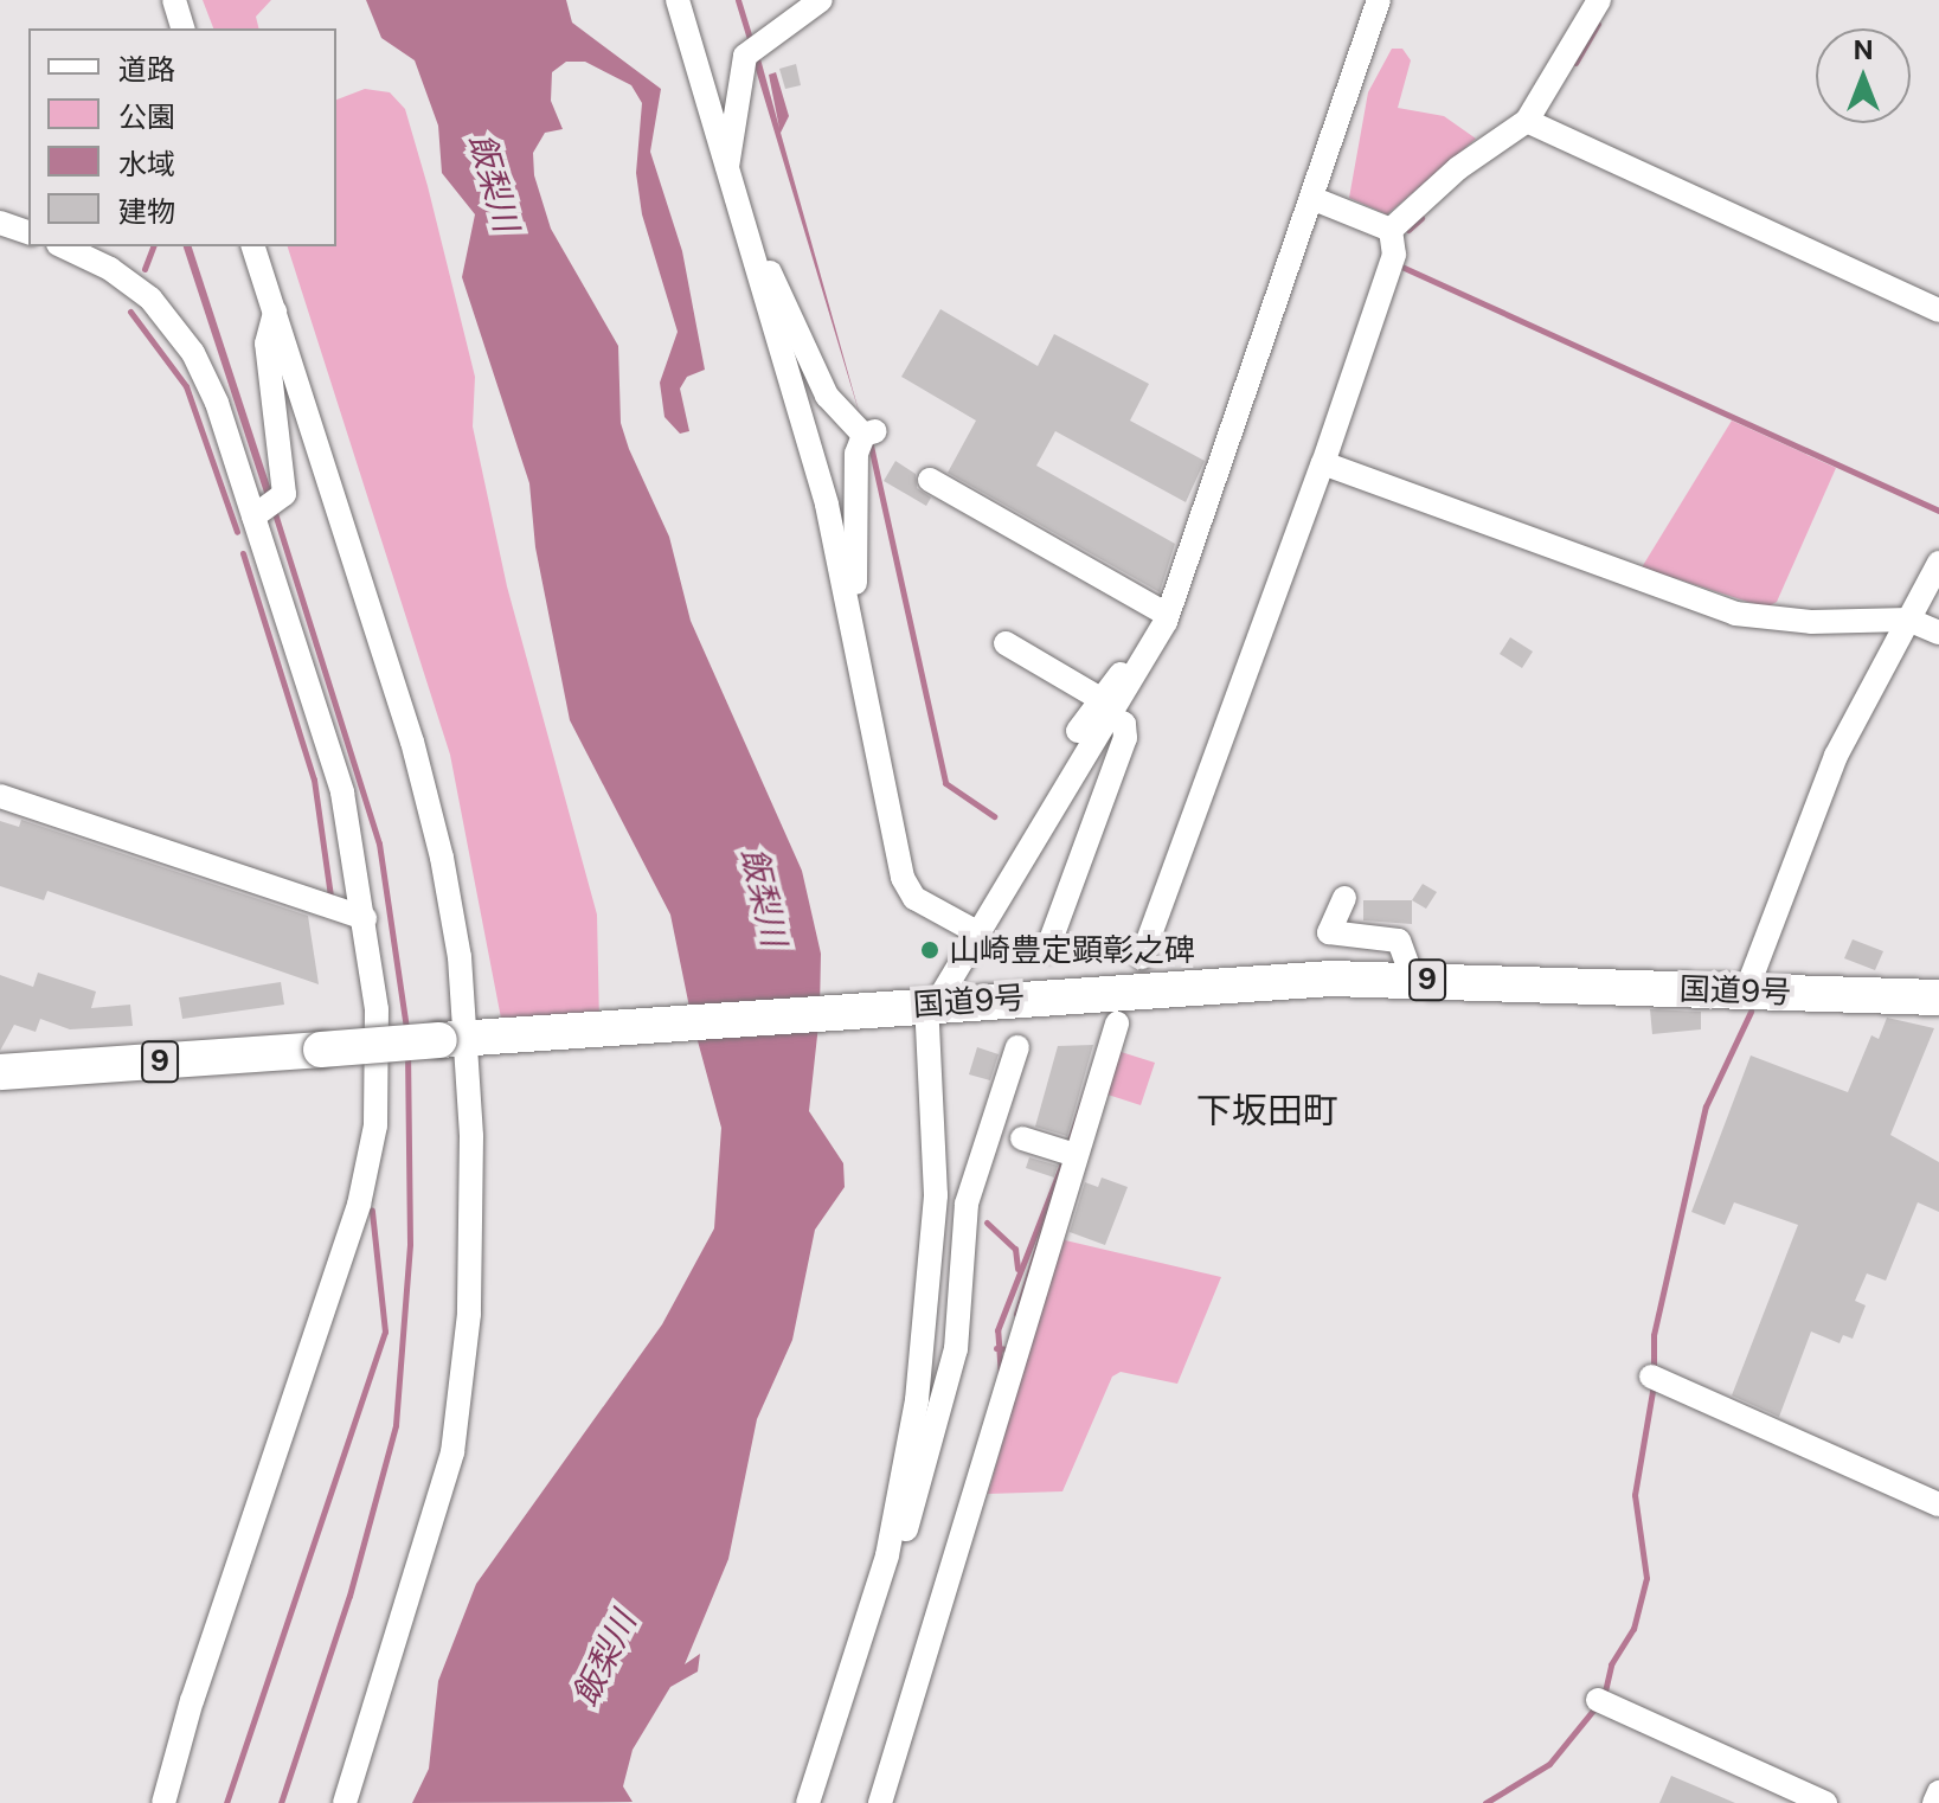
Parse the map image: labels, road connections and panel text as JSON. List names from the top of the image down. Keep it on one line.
{"streets":{"highway":["9","国道9号"]},"districts":["下坂田町"],"water":["飯梨川"],"places":["山崎豊定顕彰之碑"],"legend":["道路","公園","水域","建物"],"north":"top"}
